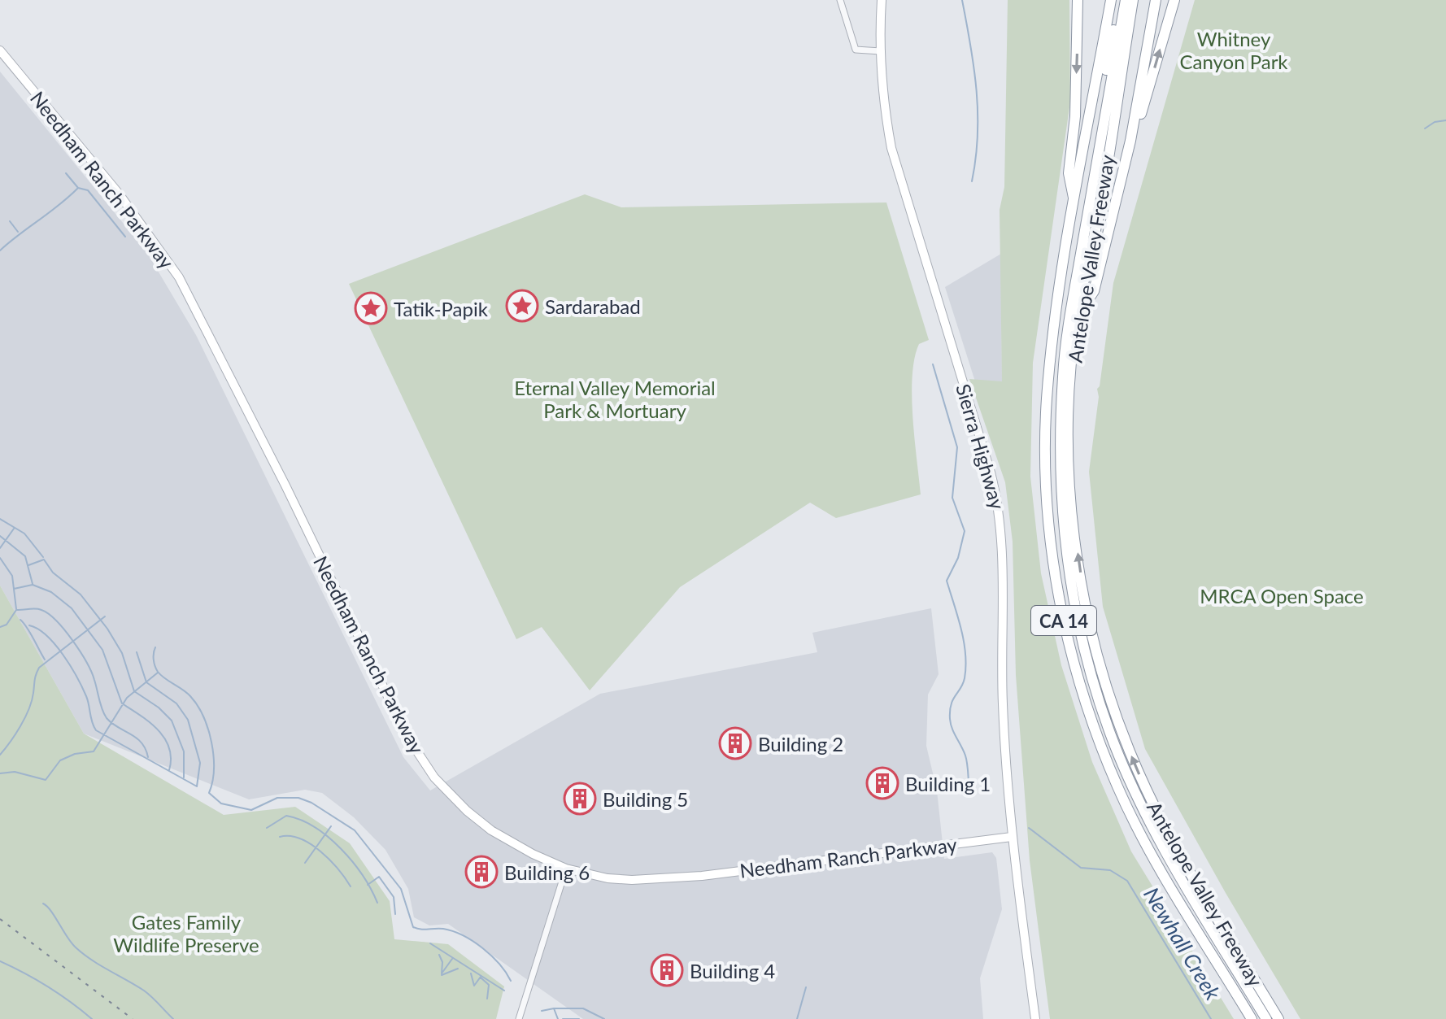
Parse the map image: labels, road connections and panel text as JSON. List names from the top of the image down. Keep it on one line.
{"streets":{"highway":["Antelope Valley Freeway","CA 14"],"street":["Needham Ranch Parkway","Sierra Highway"]},"crossings":[["Needham Ranch Parkway","Sierra Highway"]],"water":["Newhall Creek"],"parks":["Whitney Canyon Park","Eternal Valley Memorial Park & Mortuary","MRCA Open Space","Gates Family Wildlife Preserve"],"places":{"place":["Sardarabad","Tatik-Papik"],"building":["Building 2","Building 1","Building 5","Building 6","Building 4"]}}
